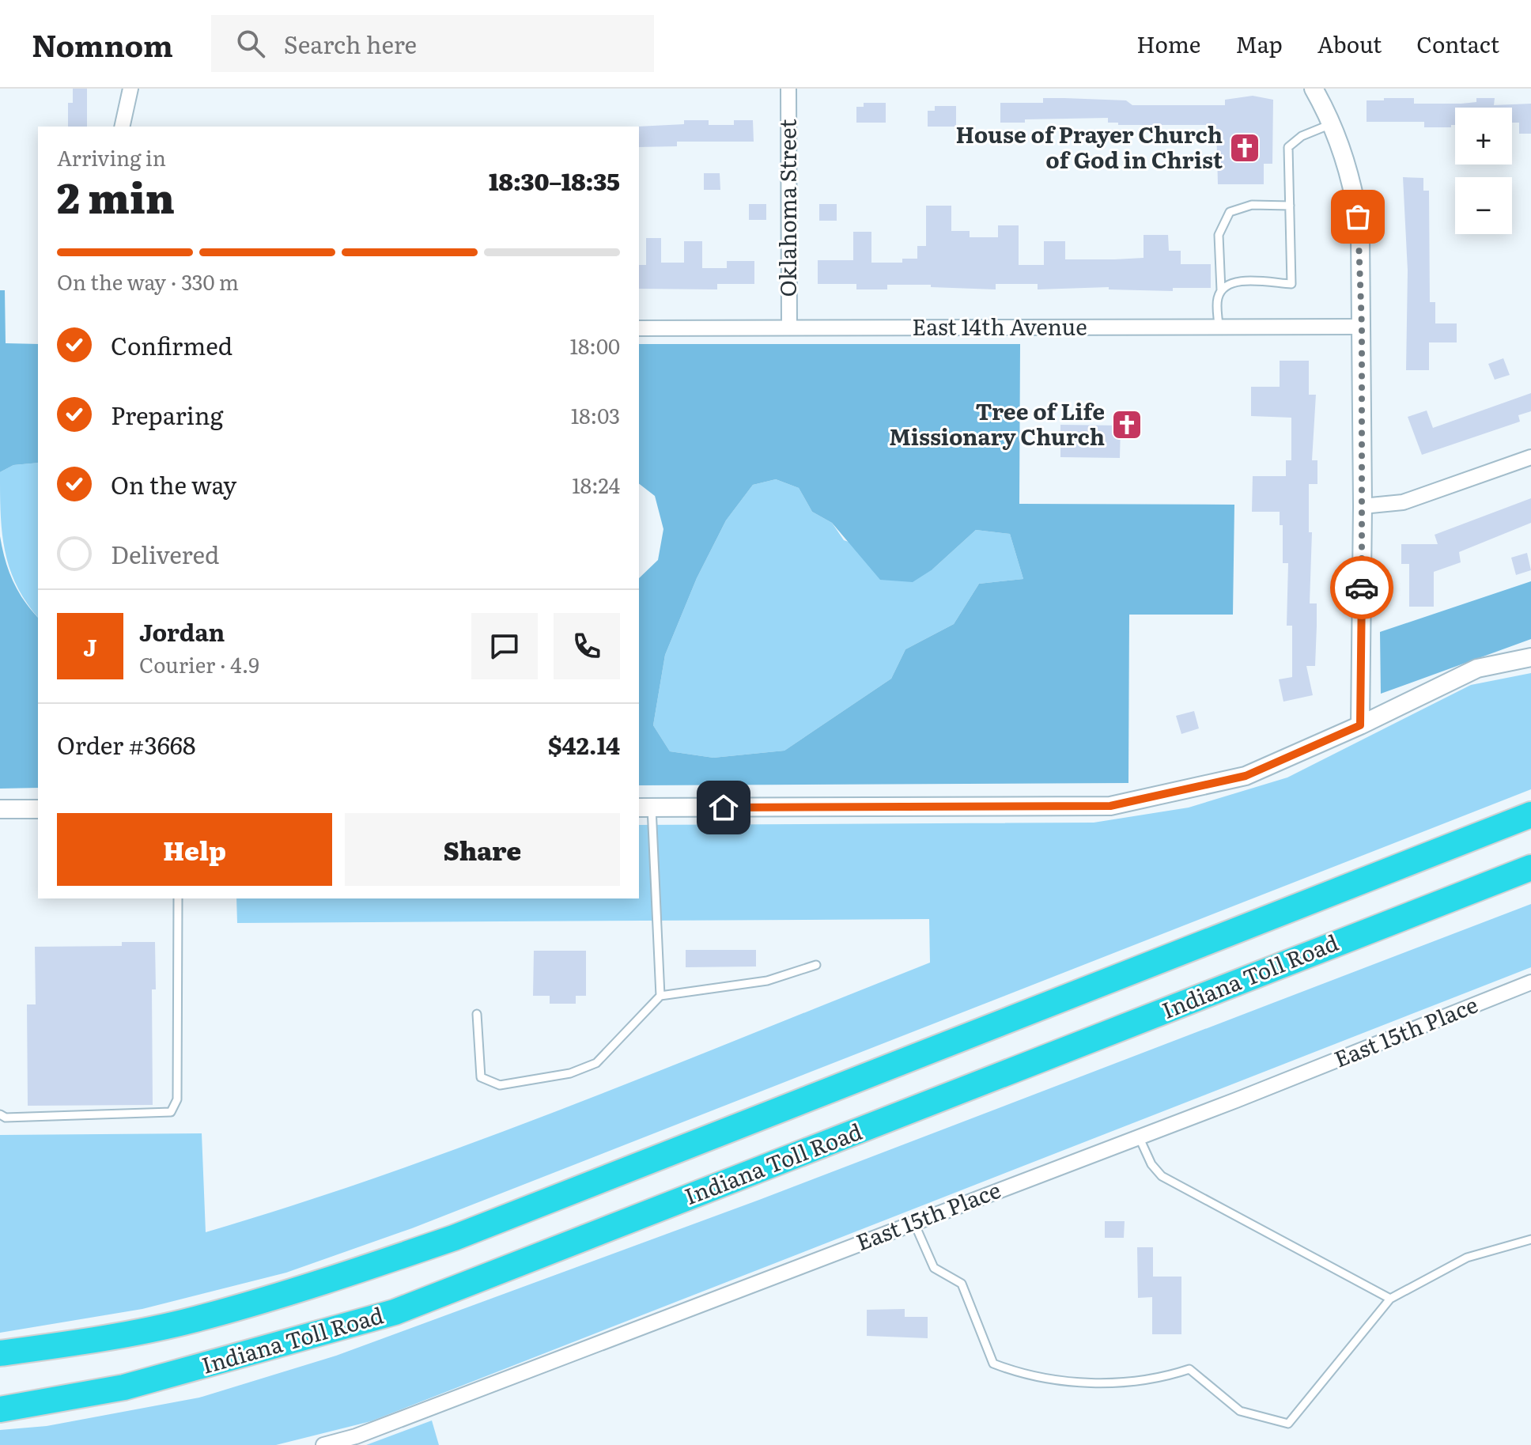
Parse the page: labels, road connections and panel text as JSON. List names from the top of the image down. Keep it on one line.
{"streets":{"highway":["Indiana Toll Road"],"street":["Oklahoma Street","East 14th Avenue","East 15th Place"]},"crossings":[["Oklahoma Street","East 14th Avenue"]],"places":{"church":["House of Prayer Church of God in Christ","Tree of Life Missionary Church"]},"page":{"header":"Nomnom","search":"Search here","nav":["Home","Map","About","Contact"],"map_buttons":["+","−"],"heading":["2 min","Arriving in","18:30–18:35"],"panel":["Jordan","Courier · 4.9","Order #3668","$42.14"],"bar":"On the way · 330 m","list":[["Confirmed","18:00"],["Preparing","18:03"],["On the way","18:24"],"Delivered"],"round":"J","buttons":["Help","Share"]}}
